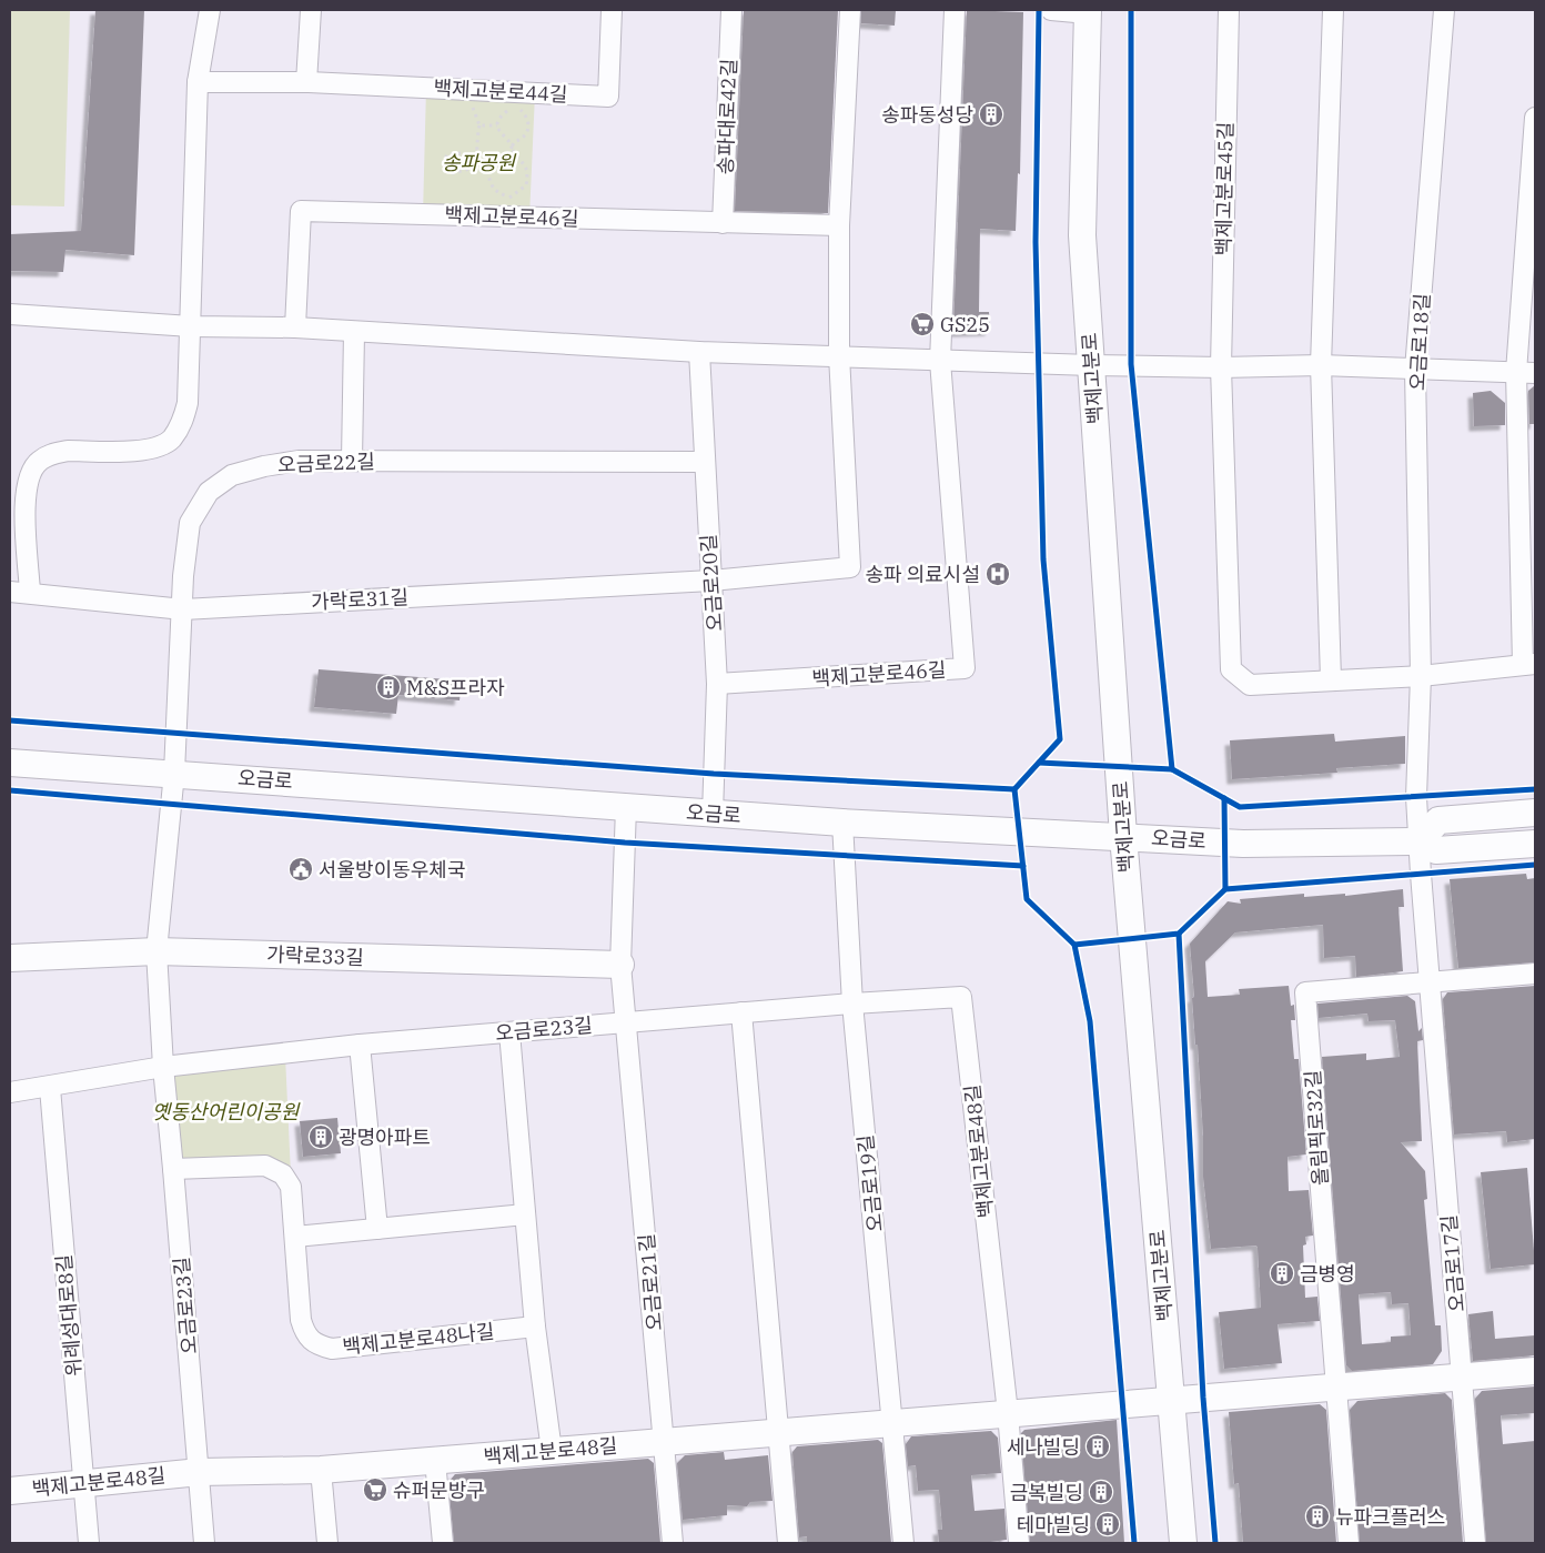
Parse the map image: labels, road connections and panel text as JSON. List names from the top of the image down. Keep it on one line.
{"streets":{"main road":["백제고분로","오금로","가락로33길","백제고분로48길"],"street":["백제고분로44길","송파대로42길","백제고분로45길","백제고분로46길","오금로18길","오금로22길","오금로20길","가락로31길","오금로23길","올림픽로32길","오금로19길","오금로17길","오금로21길","위례성대로8길","백제고분로48나길"]},"crossings":[["송파대로42길","백제고분로46길"],["백제고분로46길","오금로20길"],["오금로18길","오금로"],["오금로18길","오금로17길"],["백제고분로","오금로"],["백제고분로","백제고분로48길"],["오금로22길","오금로20길"],["오금로22길","가락로31길"],["오금로22길","오금로"],["오금로22길","오금로23길"],["오금로20길","가락로31길"],["오금로20길","오금로"],["오금로","오금로23길"],["오금로","오금로19길"],["오금로","오금로17길"],["오금로","오금로21길"],["가락로33길","오금로23길"],["가락로33길","오금로21길"],["오금로23길","백제고분로48길"],["오금로23길","오금로21길"],["오금로23길","위례성대로8길"],["오금로23길","백제고분로48나길"],["올림픽로32길","오금로17길"],["백제고분로48길","오금로19길"],["백제고분로48길","오금로21길"],["백제고분로48길","위례성대로8길"]],"parks":["송파공원","옛동산어린이공원"],"places":{"building":["송파동성당","M&S프라자","광명아파트","금병영","세나빌딩","금복빌딩","뉴파크플러스","테마빌딩"],"supermarket":["GS25","슈퍼문방구"],"hospital":["송파 의료시설"],"public building":["서울방이동우체국"]}}
